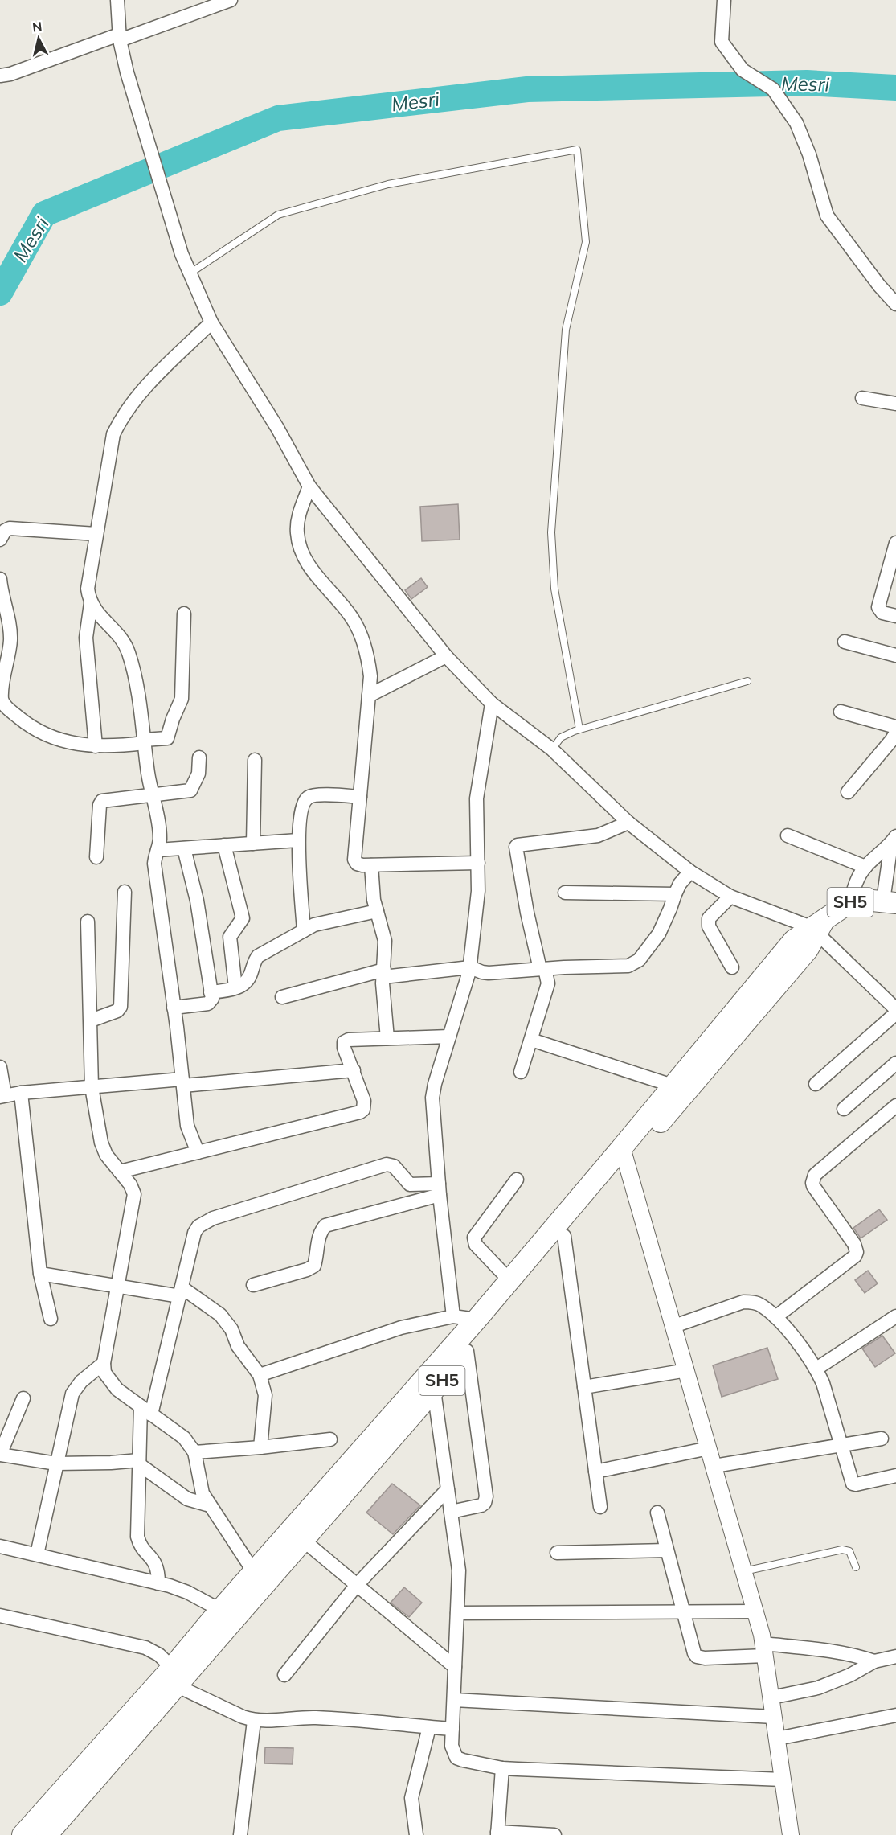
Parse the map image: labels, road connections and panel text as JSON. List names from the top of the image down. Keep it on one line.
{"streets":{"main road":["SH5"]},"water":["Mesri"],"north":"top"}
